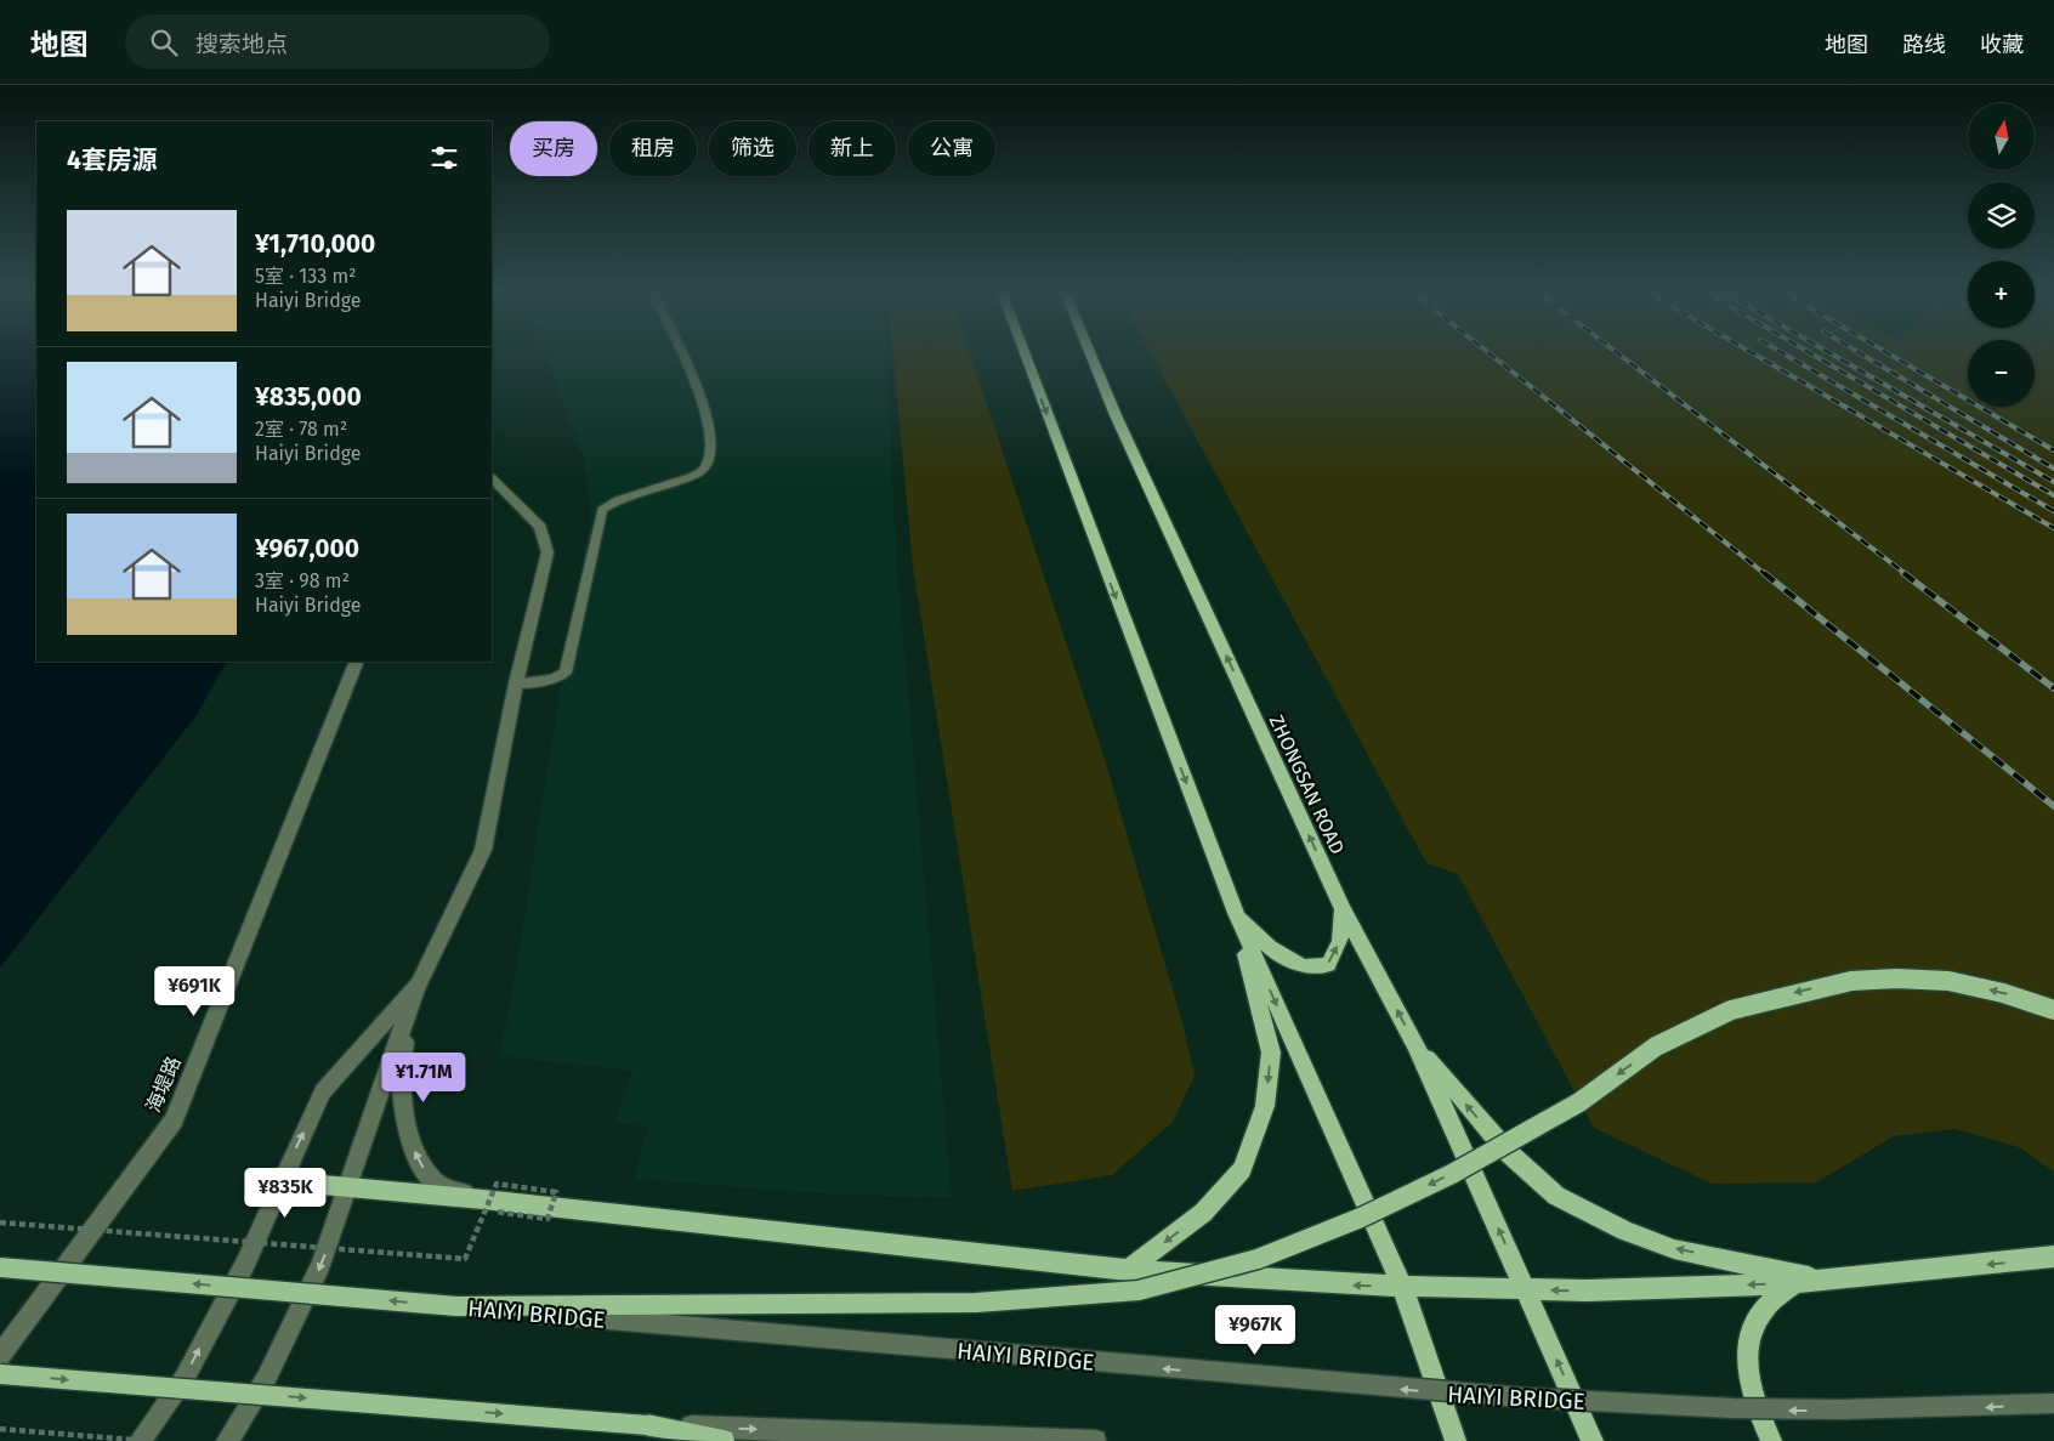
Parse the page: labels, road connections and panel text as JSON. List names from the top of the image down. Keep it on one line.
{"streets":{"main road":["ZHONGSAN ROAD","HAIYI BRIDGE"],"street":["海堤路"]},"north":"top","page":{"header":"地图","search":"搜索地点","nav":["地图","路线","收藏"],"map_buttons":["+","−"],"chip":["买房","租房","筛选","新上","公寓"],"heading":"4套房源","list":[{"name":"¥1,710,000","note":"5室 · 133 m² · Haiyi Bridge"},{"name":"¥835,000","note":"2室 · 78 m² · Haiyi Bridge"},{"name":"¥967,000","note":"3室 · 98 m² · Haiyi Bridge"}],"price":["¥691K","¥1.71M","¥835K","¥967K"]}}
